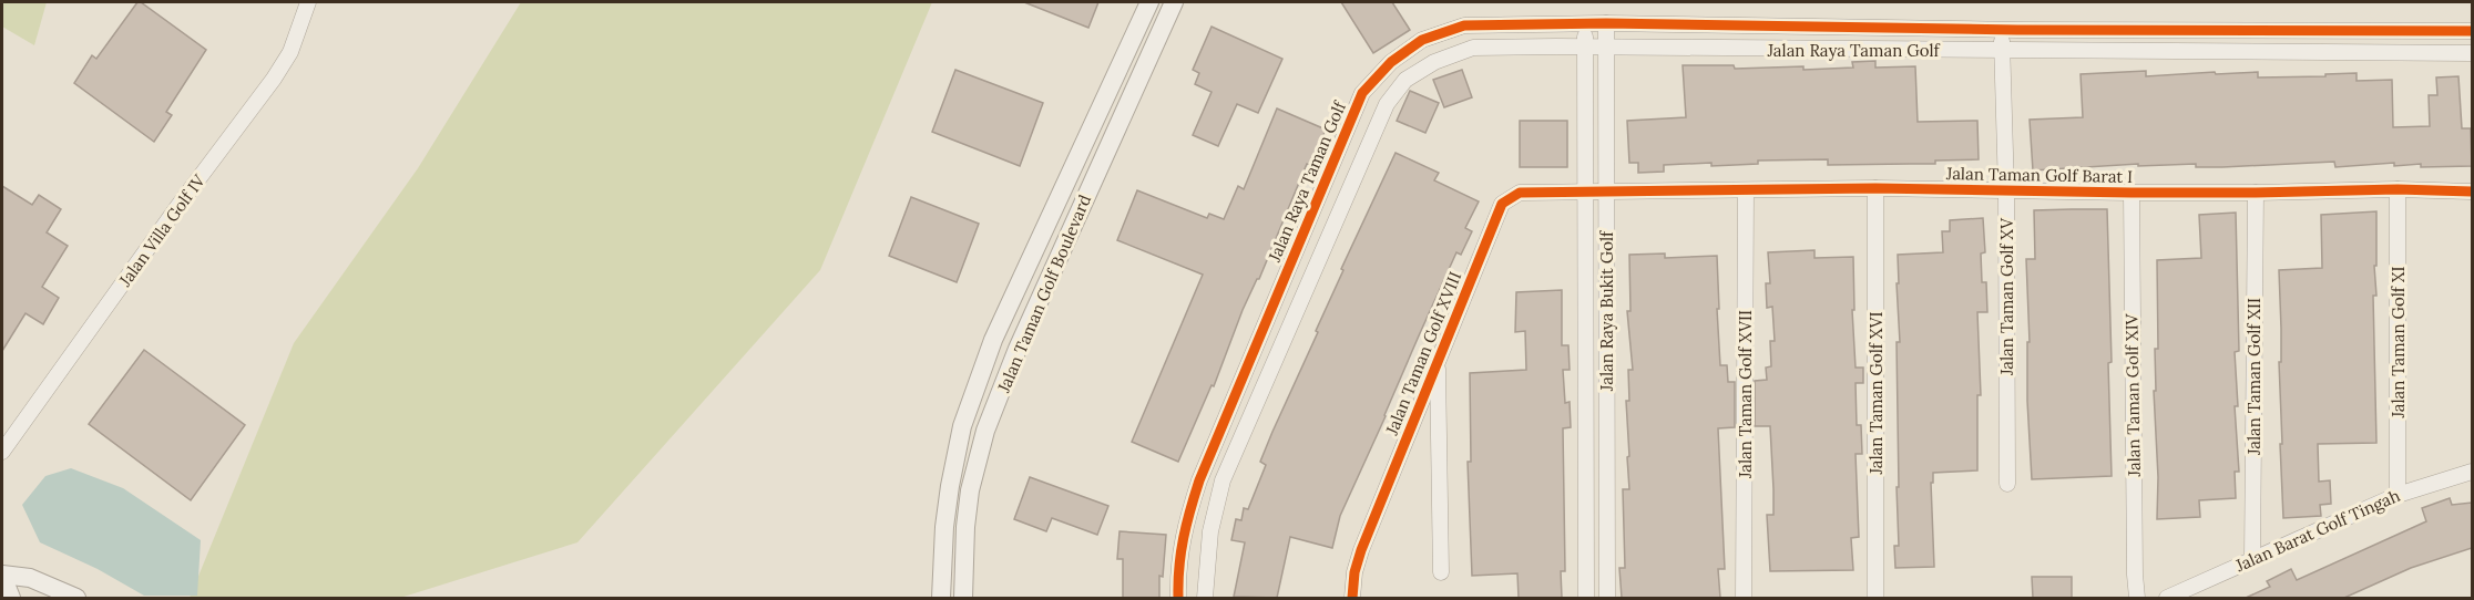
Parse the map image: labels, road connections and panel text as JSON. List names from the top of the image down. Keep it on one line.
{"streets":{"street":["Jalan Raya Taman Golf","Jalan Taman Golf Barat I","Jalan Villa Golf IV","Jalan Taman Golf Boulevard","Jalan Taman Golf XV","Jalan Raya Bukit Golf","Jalan Taman Golf XI","Jalan Taman Golf XVIII","Jalan Taman Golf XII","Jalan Taman Golf XVI","Jalan Taman Golf XVII","Jalan Taman Golf XIV","Jalan Barat Golf Tingah"]},"crossings":[["Jalan Raya Taman Golf","Jalan Taman Golf XV"],["Jalan Raya Taman Golf","Jalan Raya Bukit Golf"],["Jalan Taman Golf Barat I","Jalan Taman Golf XV"],["Jalan Taman Golf Barat I","Jalan Raya Bukit Golf"],["Jalan Taman Golf Barat I","Jalan Taman Golf XI"],["Jalan Taman Golf Barat I","Jalan Taman Golf XVIII"],["Jalan Taman Golf Barat I","Jalan Taman Golf XII"],["Jalan Taman Golf Barat I","Jalan Taman Golf XVI"],["Jalan Taman Golf Barat I","Jalan Taman Golf XVII"],["Jalan Taman Golf Barat I","Jalan Taman Golf XIV"],["Jalan Raya Bukit Golf","Jalan Taman Golf XVIII"],["Jalan Taman Golf XI","Jalan Barat Golf Tingah"],["Jalan Taman Golf XII","Jalan Barat Golf Tingah"]]}
